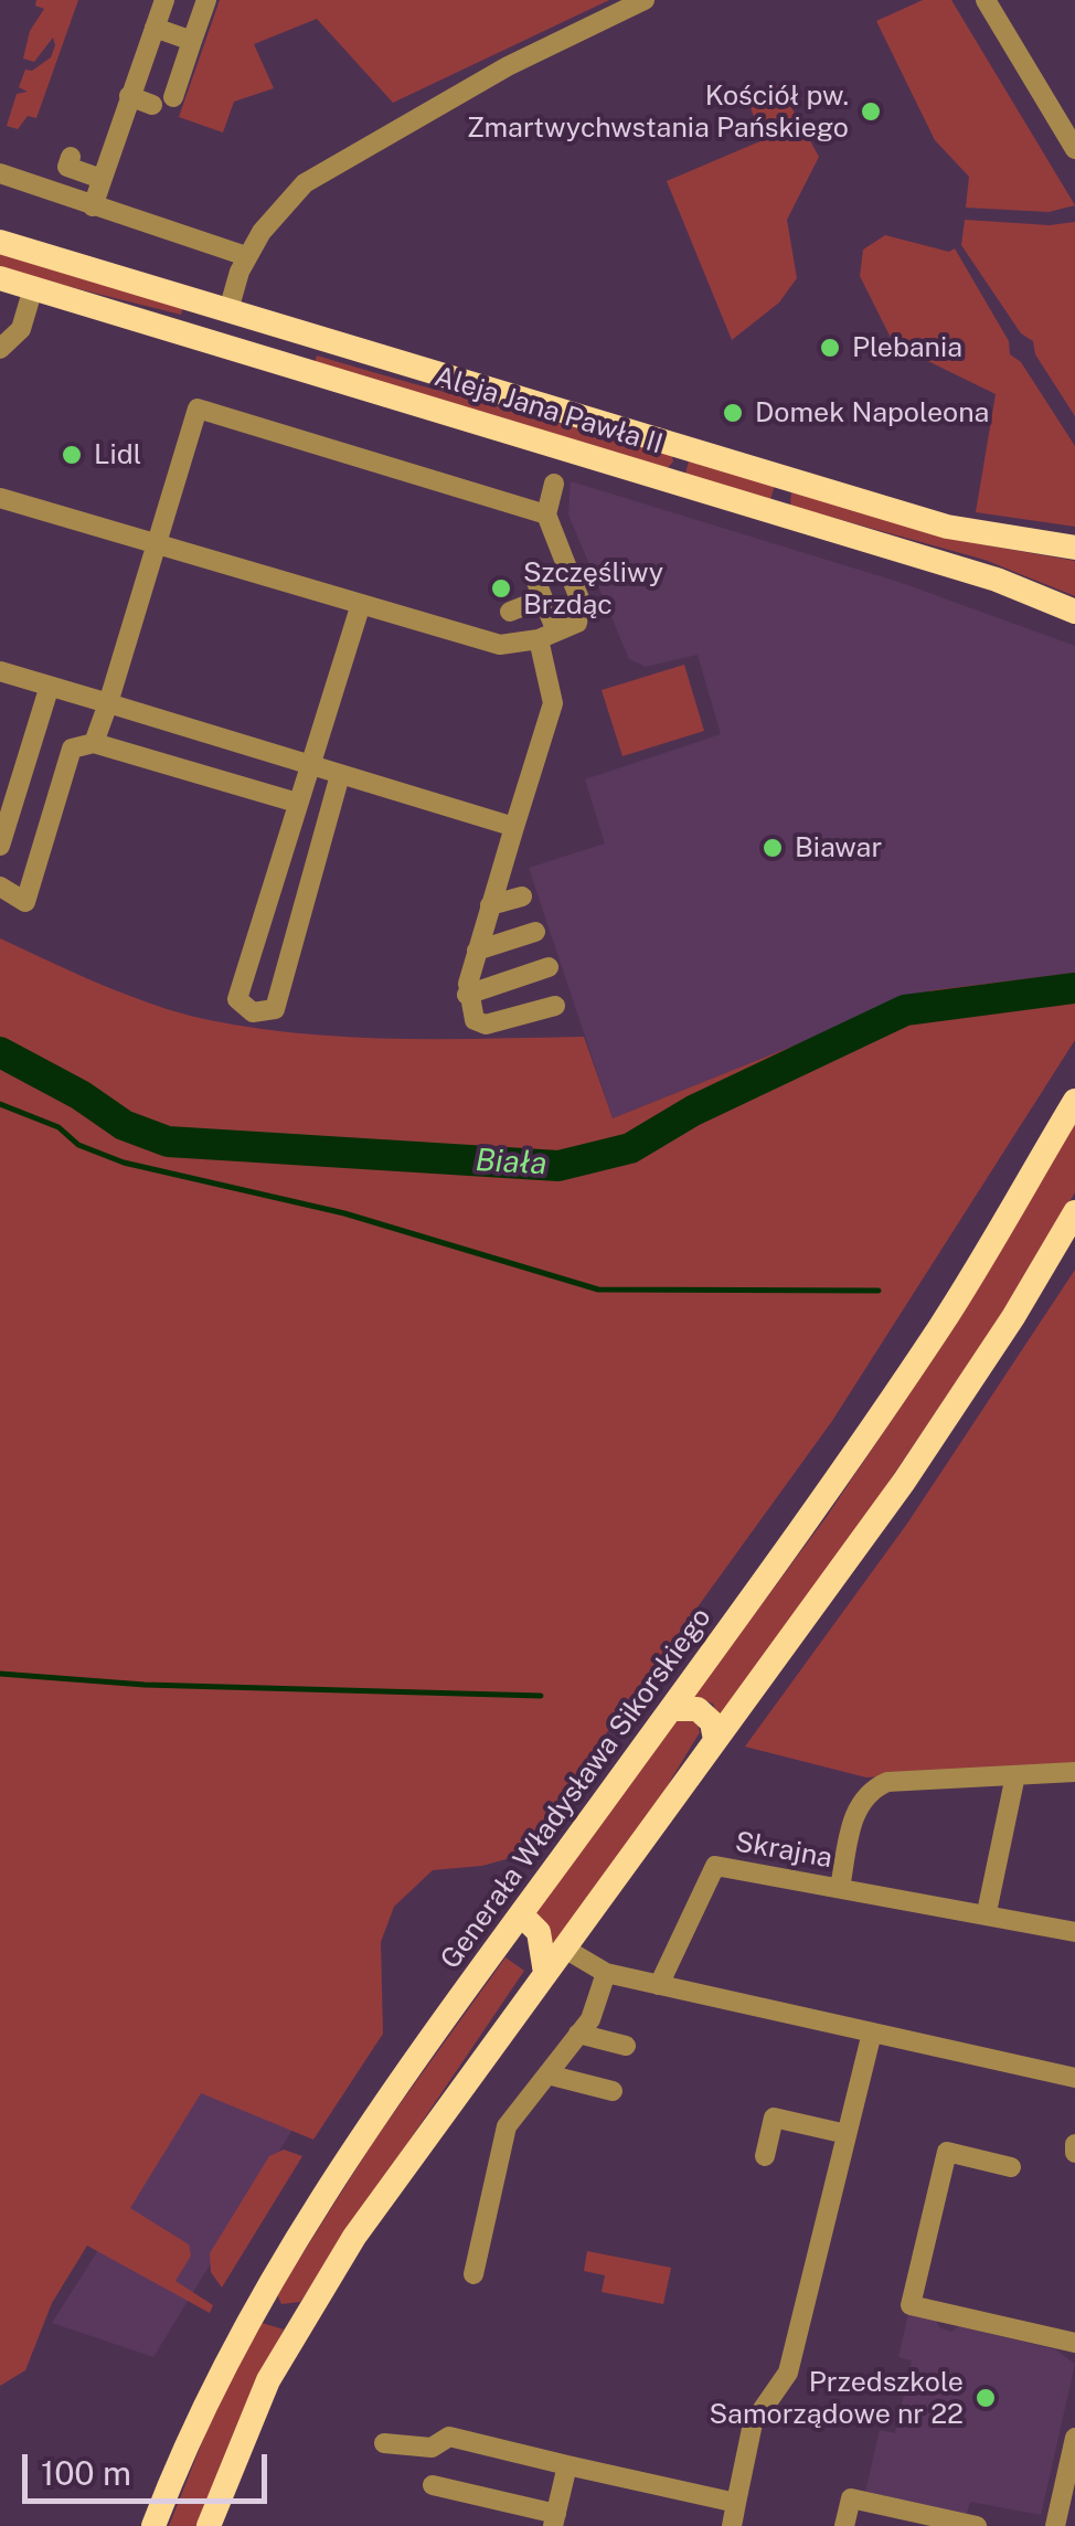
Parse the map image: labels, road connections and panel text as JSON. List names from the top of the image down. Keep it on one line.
{"streets":{"main road":["Aleja Jana Pawła II","Generała Władysława Sikorskiego"],"street":["Skrajna"]},"water":["Biała"],"places":["Kościół pw. Zmartwychwstania Pańskiego","Plebania","Domek Napoleona","Lidl","Szczęśliwy Brzdąc","Biawar","Przedszkole Samorządowe nr 22"],"scale_bar":"100 m"}
